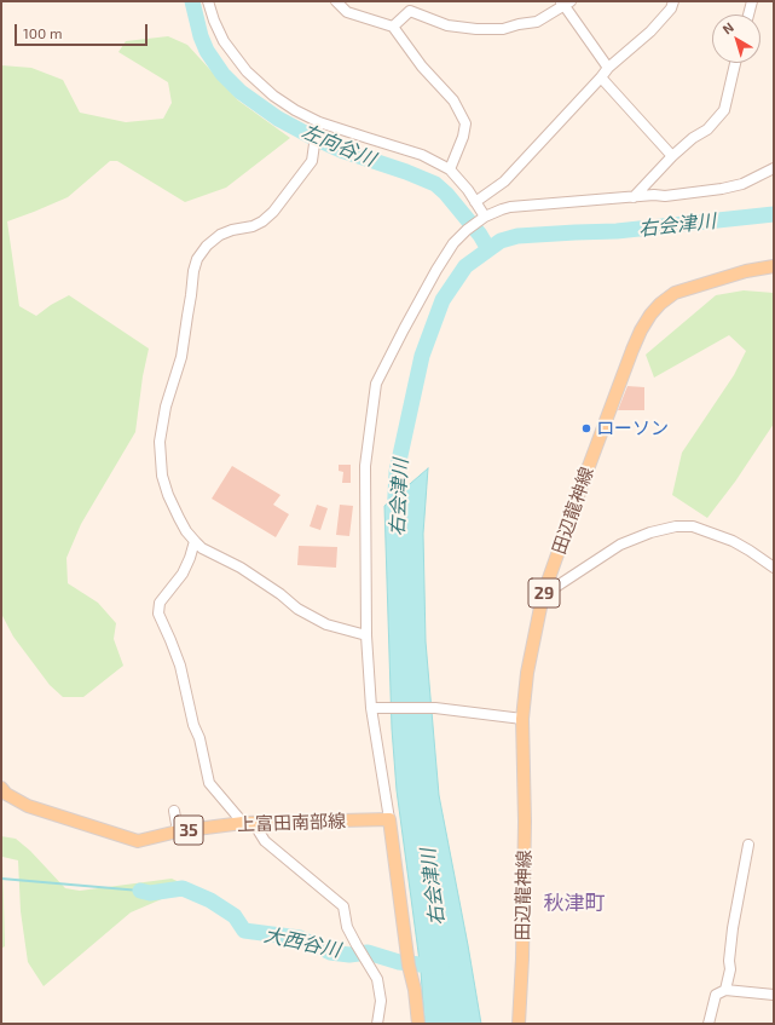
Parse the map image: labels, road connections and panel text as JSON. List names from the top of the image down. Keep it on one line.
{"streets":{"main road":["田辺龍神線","29","上富田南部線","35"]},"districts":["秋津町"],"water":["左向谷川","右会津川","大西谷川"],"places":["ローソン"],"scale_bar":"100 m","north":"top left"}
